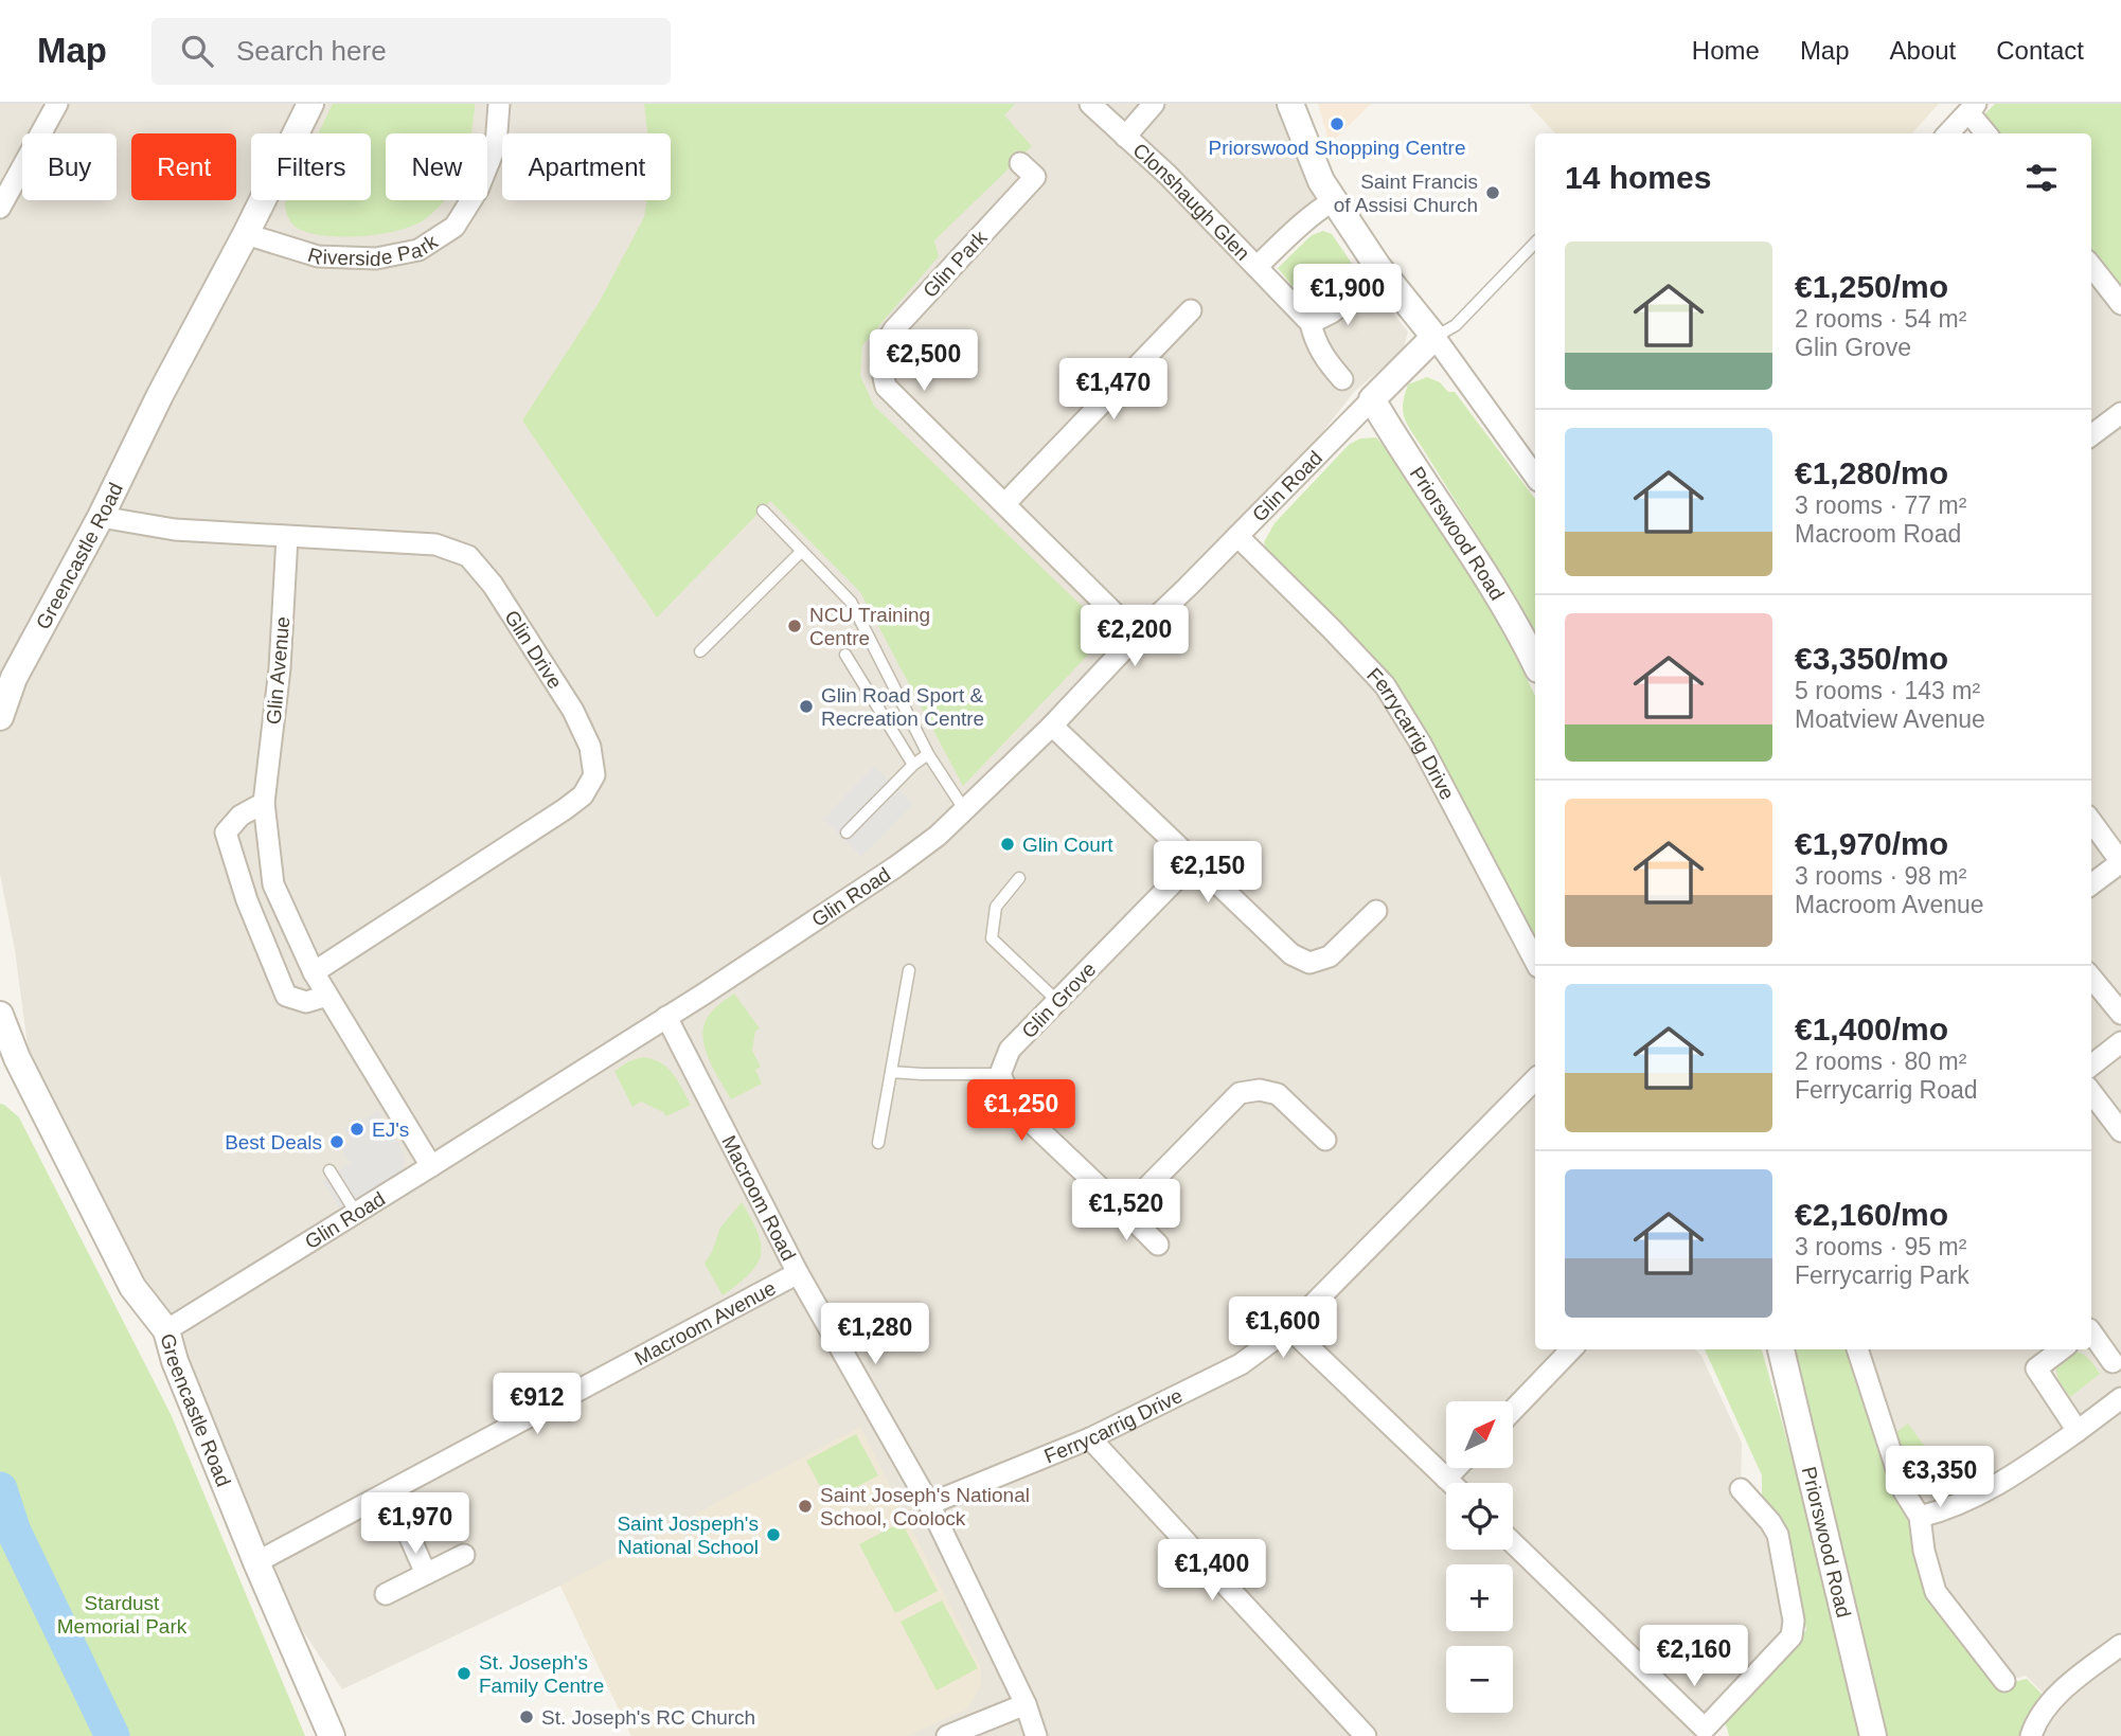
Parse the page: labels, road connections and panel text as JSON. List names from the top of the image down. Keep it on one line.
{"streets":{"street":["Clonshaugh Glen","Riverside Park","Glin Park","Glin Road","Priorswood Road","Greencastle Road","Glin Drive","Glin Avenue","Ferrycarrig Drive","Glin Grove","Macroom Road","Macroom Avenue"]},"crossings":[["Riverside Park","Greencastle Road"],["Glin Park","Glin Road"],["Glin Road","Priorswood Road"],["Glin Road","Greencastle Road"],["Glin Road","Glin Avenue"],["Glin Road","Ferrycarrig Drive"],["Glin Road","Macroom Road"],["Greencastle Road","Glin Drive"],["Greencastle Road","Macroom Avenue"],["Glin Drive","Glin Avenue"],["Ferrycarrig Drive","Macroom Road"],["Macroom Road","Macroom Avenue"]],"parks":["Stardust Memorial Park"],"places":["Priorswood Shopping Centre","Saint Francis of Assisi Church","NCU Training Centre","Glin Road Sport & Recreation Centre","Glin Court","EJ's","Best Deals","Saint Joseph's National School, Coolock","Saint Jospeph's National School","St. Joseph's Family Centre","St. Joseph's RC Church"],"north":"top right","page":{"header":"Map","search":"Search here","nav":["Home","Map","About","Contact"],"chip":["Buy","Rent","Filters","New","Apartment"],"heading":"14 homes","list":[{"name":"€1,250/mo","note":"2 rooms · 54 m² · Glin Grove"},{"name":"€1,280/mo","note":"3 rooms · 77 m² · Macroom Road"},{"name":"€3,350/mo","note":"5 rooms · 143 m² · Moatview Avenue"},{"name":"€1,970/mo","note":"3 rooms · 98 m² · Macroom Avenue"},{"name":"€1,400/mo","note":"2 rooms · 80 m² · Ferrycarrig Road"},{"name":"€2,160/mo","note":"3 rooms · 95 m² · Ferrycarrig Park"}],"price":["€1,900","€2,500","€1,470","€2,200","€2,150","€1,250","€1,520","€1,600","€1,280","€912","€3,350","€1,970","€1,400","€2,160"],"map_buttons":["+","−"]}}
